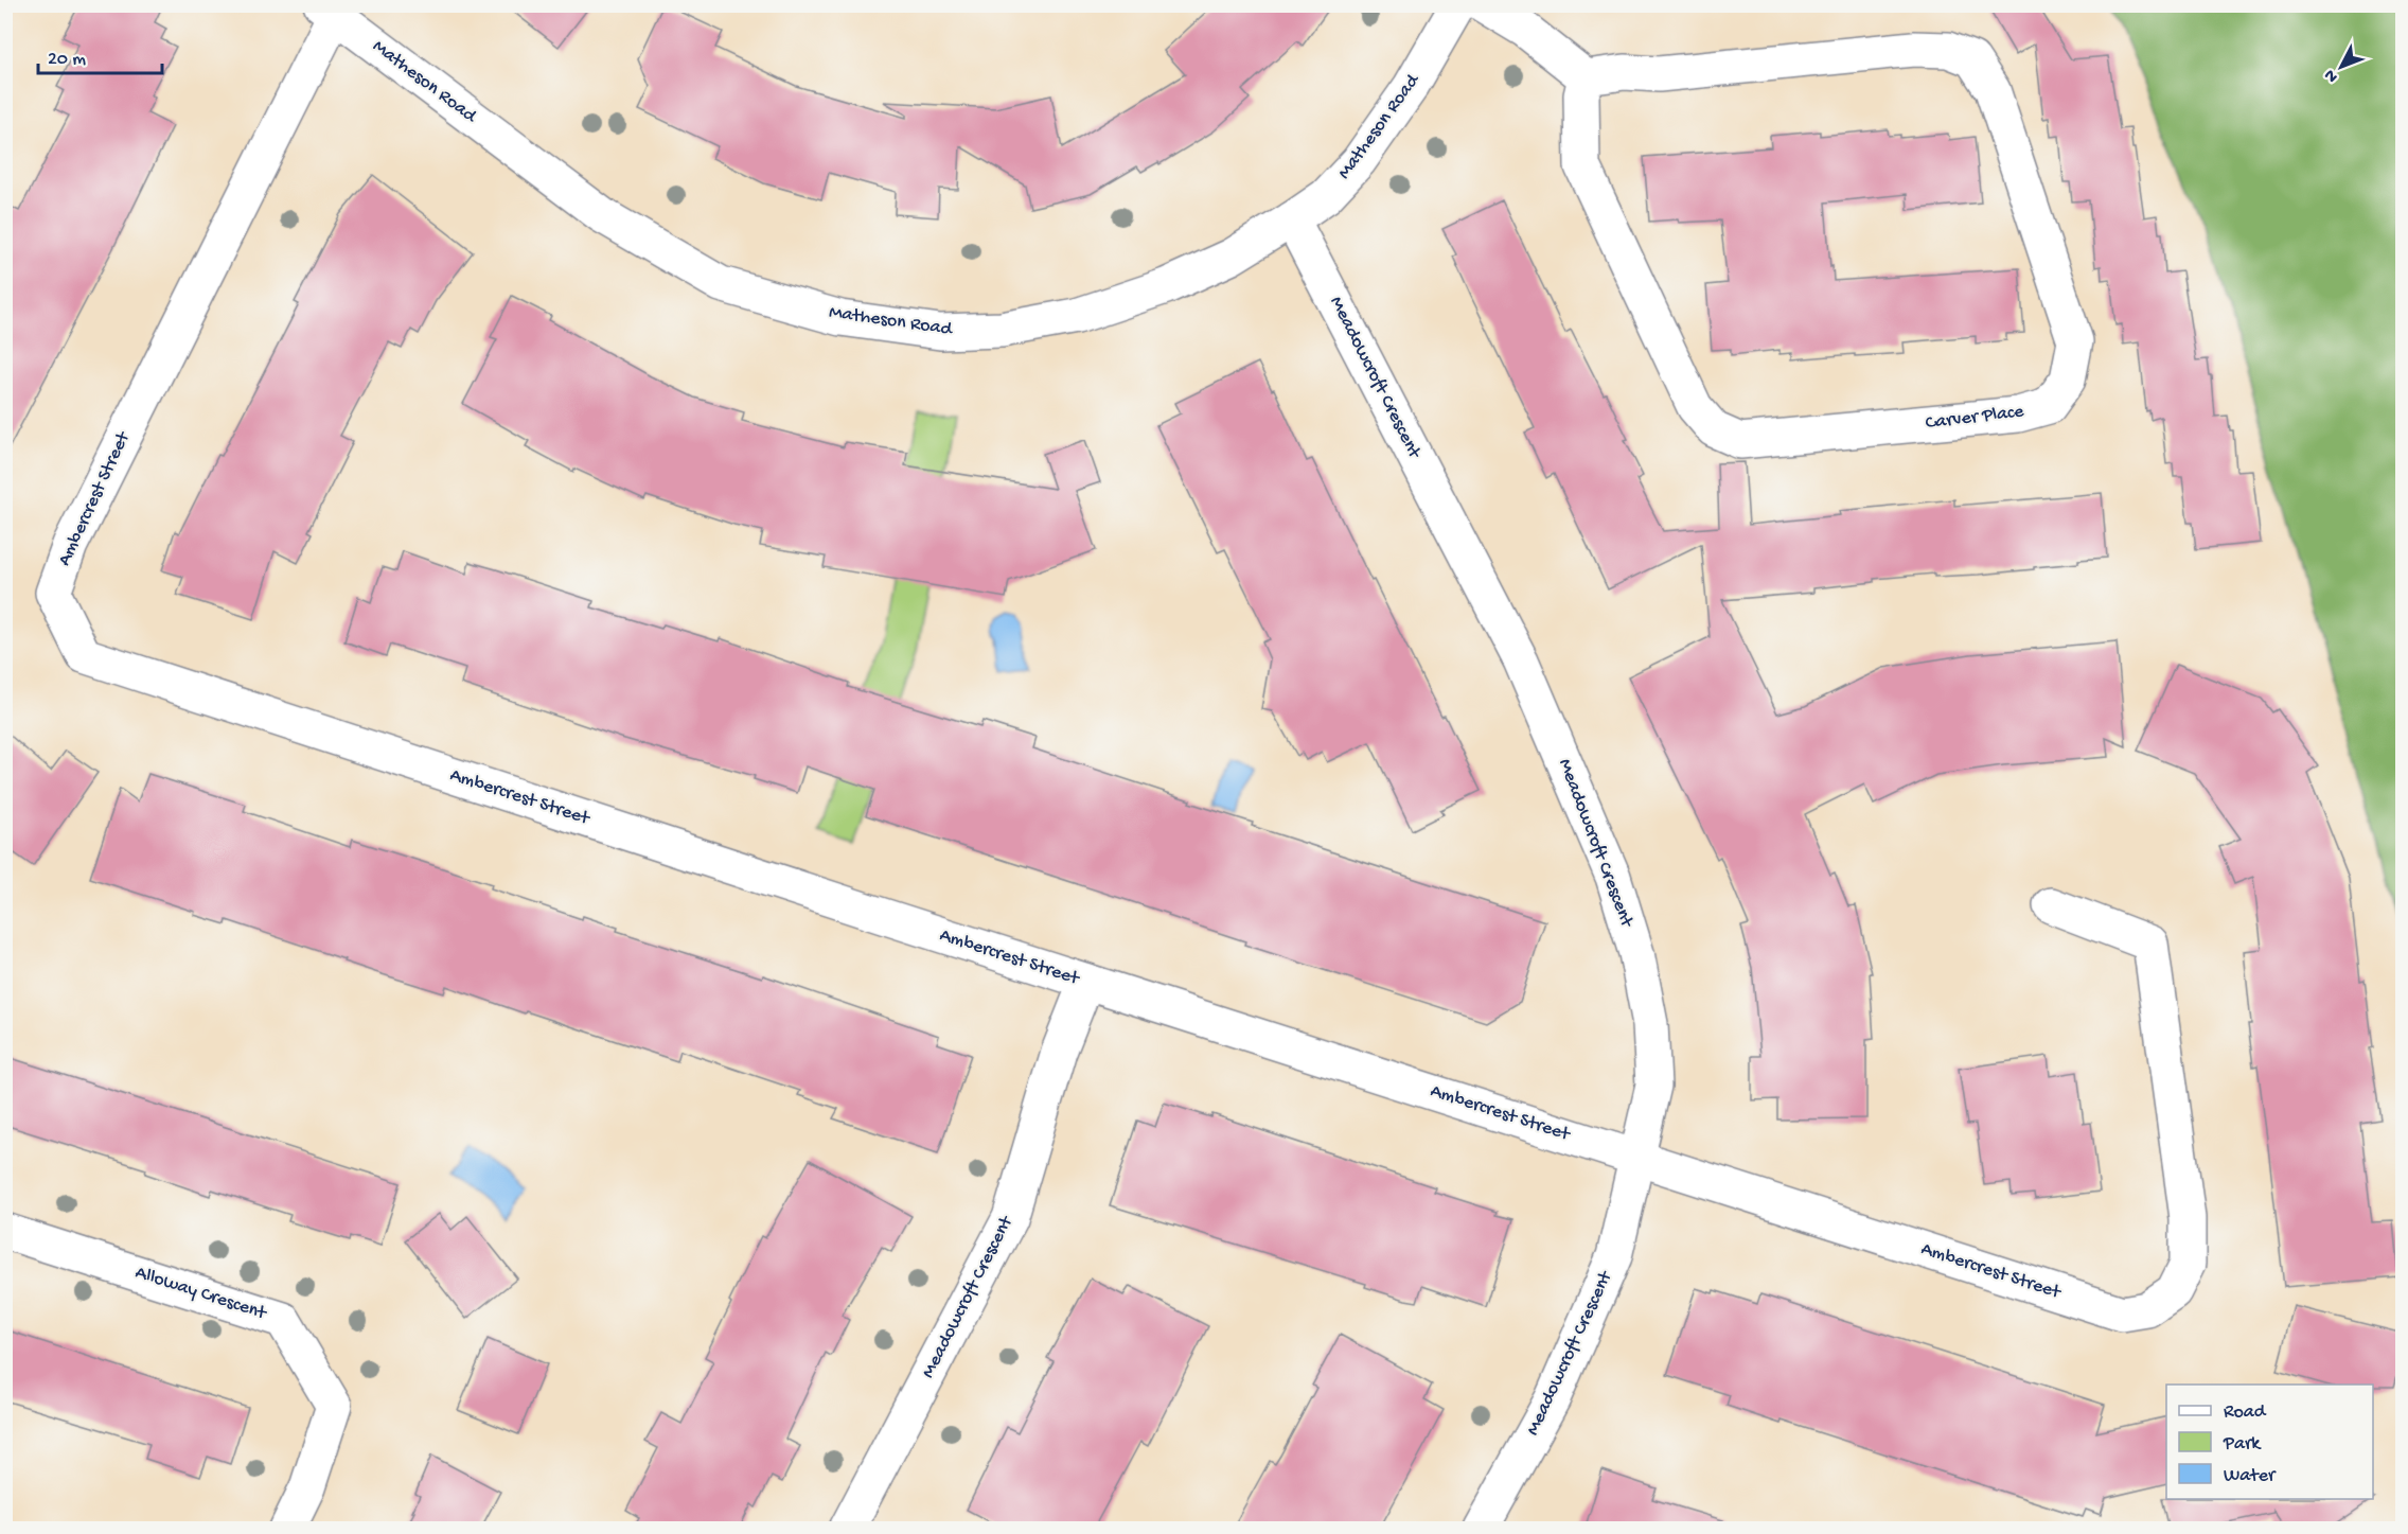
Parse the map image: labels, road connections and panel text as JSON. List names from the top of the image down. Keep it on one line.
{"streets":{"street":["Matheson Road","Meadowcroft Crescent","Carver Place","Ambercrest Street","Alloway Crescent"]},"crossings":[["Matheson Road","Meadowcroft Crescent"],["Matheson Road","Ambercrest Street"],["Meadowcroft Crescent","Ambercrest Street"]],"legend":["Road","Park","Water"],"scale_bar":"20 m","north":"bottom left"}
